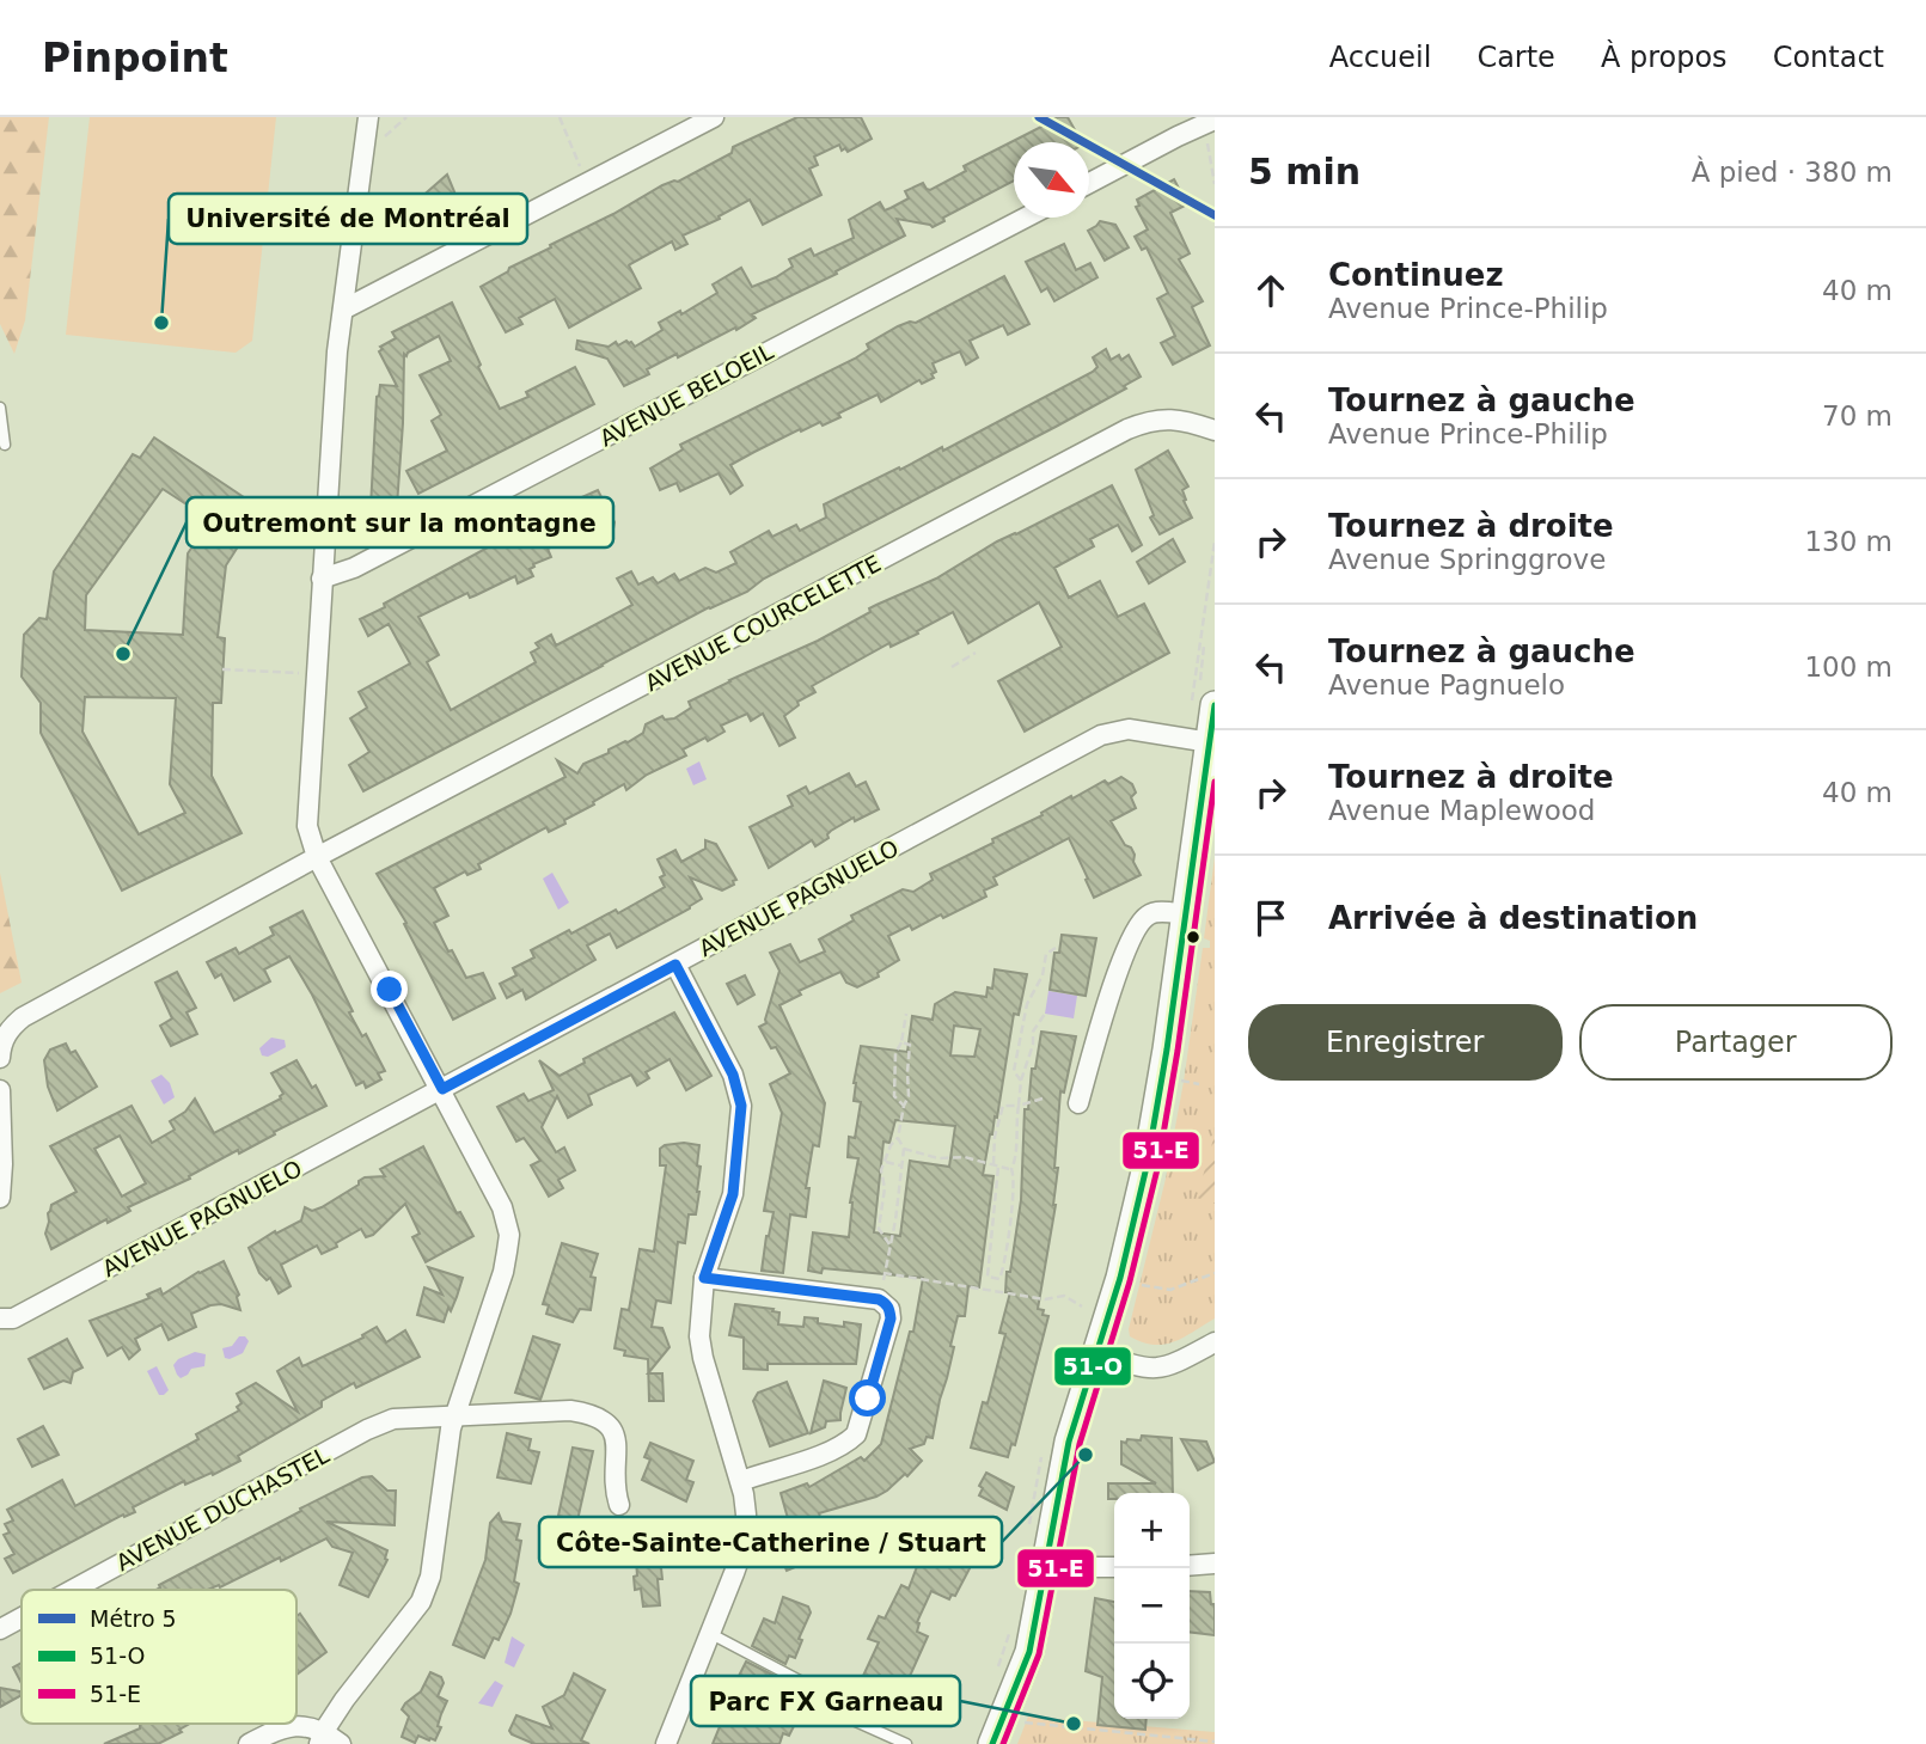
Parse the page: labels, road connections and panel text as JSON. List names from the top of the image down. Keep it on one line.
{"streets":{"street":["AVENUE BELOEIL","AVENUE COURCELETTE","AVENUE PAGNUELO","AVENUE DUCHASTEL"]},"places":["Université de Montréal","Outremont sur la montagne","Côte-Sainte-Catherine / Stuart","Parc FX Garneau"],"lines":["metro line 5","transit line 51-O","transit line 51-E"],"legend":["Métro 5","51-O","51-E"],"north":"bottom right","page":{"header":"Pinpoint","nav":["Accueil","Carte","À propos","Contact"],"heading":["5 min","À pied · 380 m"],"list":[["Continuez","Avenue Prince-Philip","40 m"],["Tournez à gauche","Avenue Prince-Philip","70 m"],["Tournez à droite","Avenue Springgrove","130 m"],["Tournez à gauche","Avenue Pagnuelo","100 m"],["Tournez à droite","Avenue Maplewood","40 m"],"Arrivée à destination"],"buttons":["Enregistrer","Partager"],"map_buttons":["+","−"]}}
